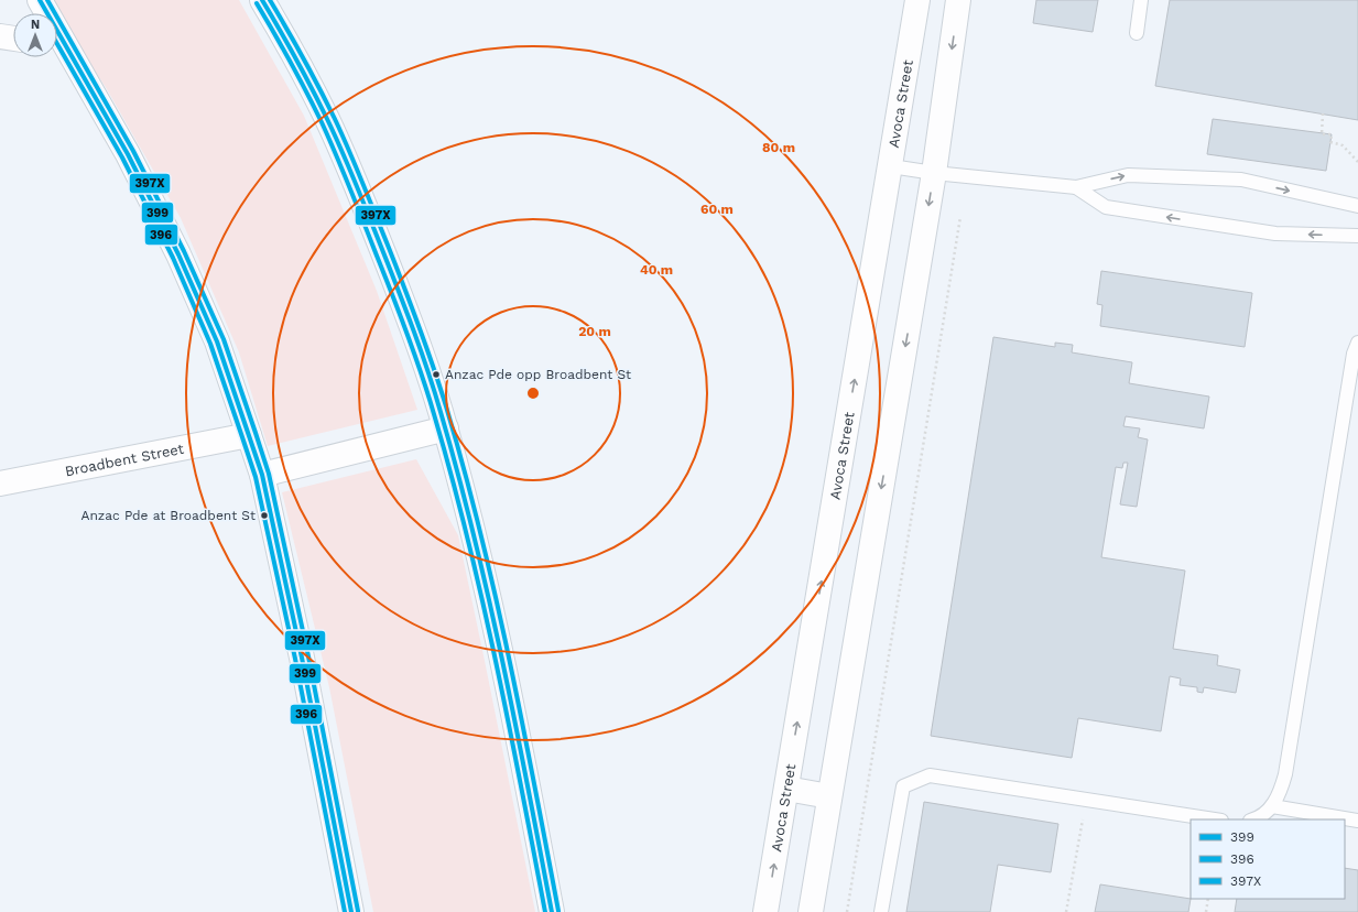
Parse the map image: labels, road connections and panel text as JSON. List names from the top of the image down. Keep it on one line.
{"streets":{"main road":["Avoca Street","Broadbent Street"]},"places":["Anzac Pde opp Broadbent St","Anzac Pde at Broadbent St"],"lines":["transit line 399","transit line 397X","transit line 396"],"legend":["399","396","397X"],"north":"top","rings":["80 m","60 m","40 m","20 m"]}
